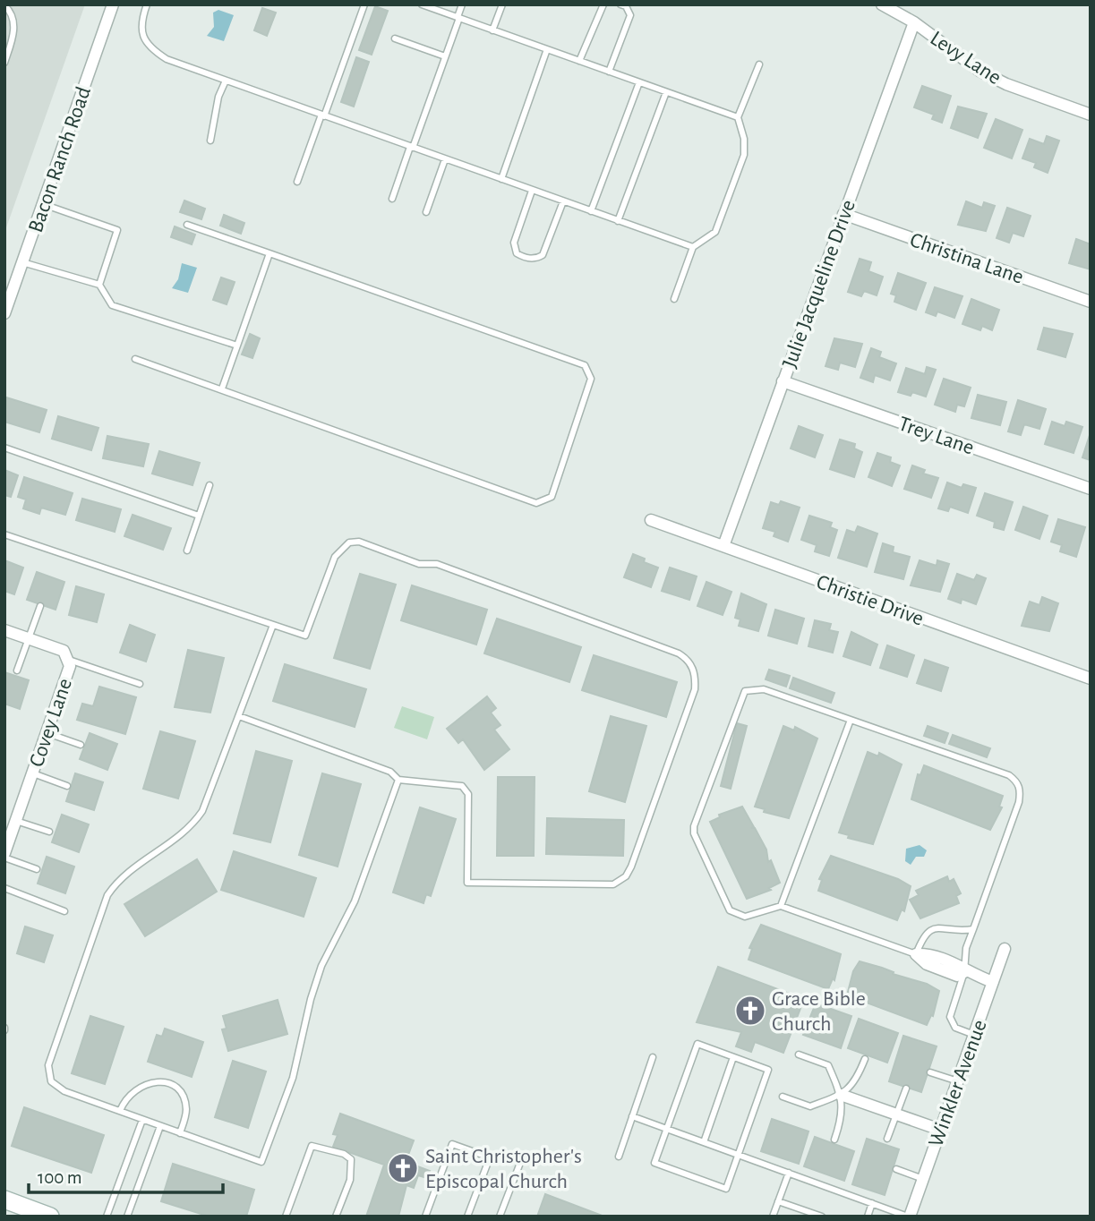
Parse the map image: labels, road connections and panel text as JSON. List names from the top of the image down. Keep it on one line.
{"streets":{"street":["Levy Lane","Bacon Ranch Road","Christina Lane","Julie Jacqueline Drive","Trey Lane","Christie Drive","Covey Lane","Winkler Avenue"]},"crossings":[["Levy Lane","Julie Jacqueline Drive"],["Christina Lane","Julie Jacqueline Drive"],["Julie Jacqueline Drive","Trey Lane"],["Julie Jacqueline Drive","Christie Drive"]],"places":{"church":["Grace Bible Church","Saint Christopher's Episcopal Church"]},"scale_bar":"100 m"}
